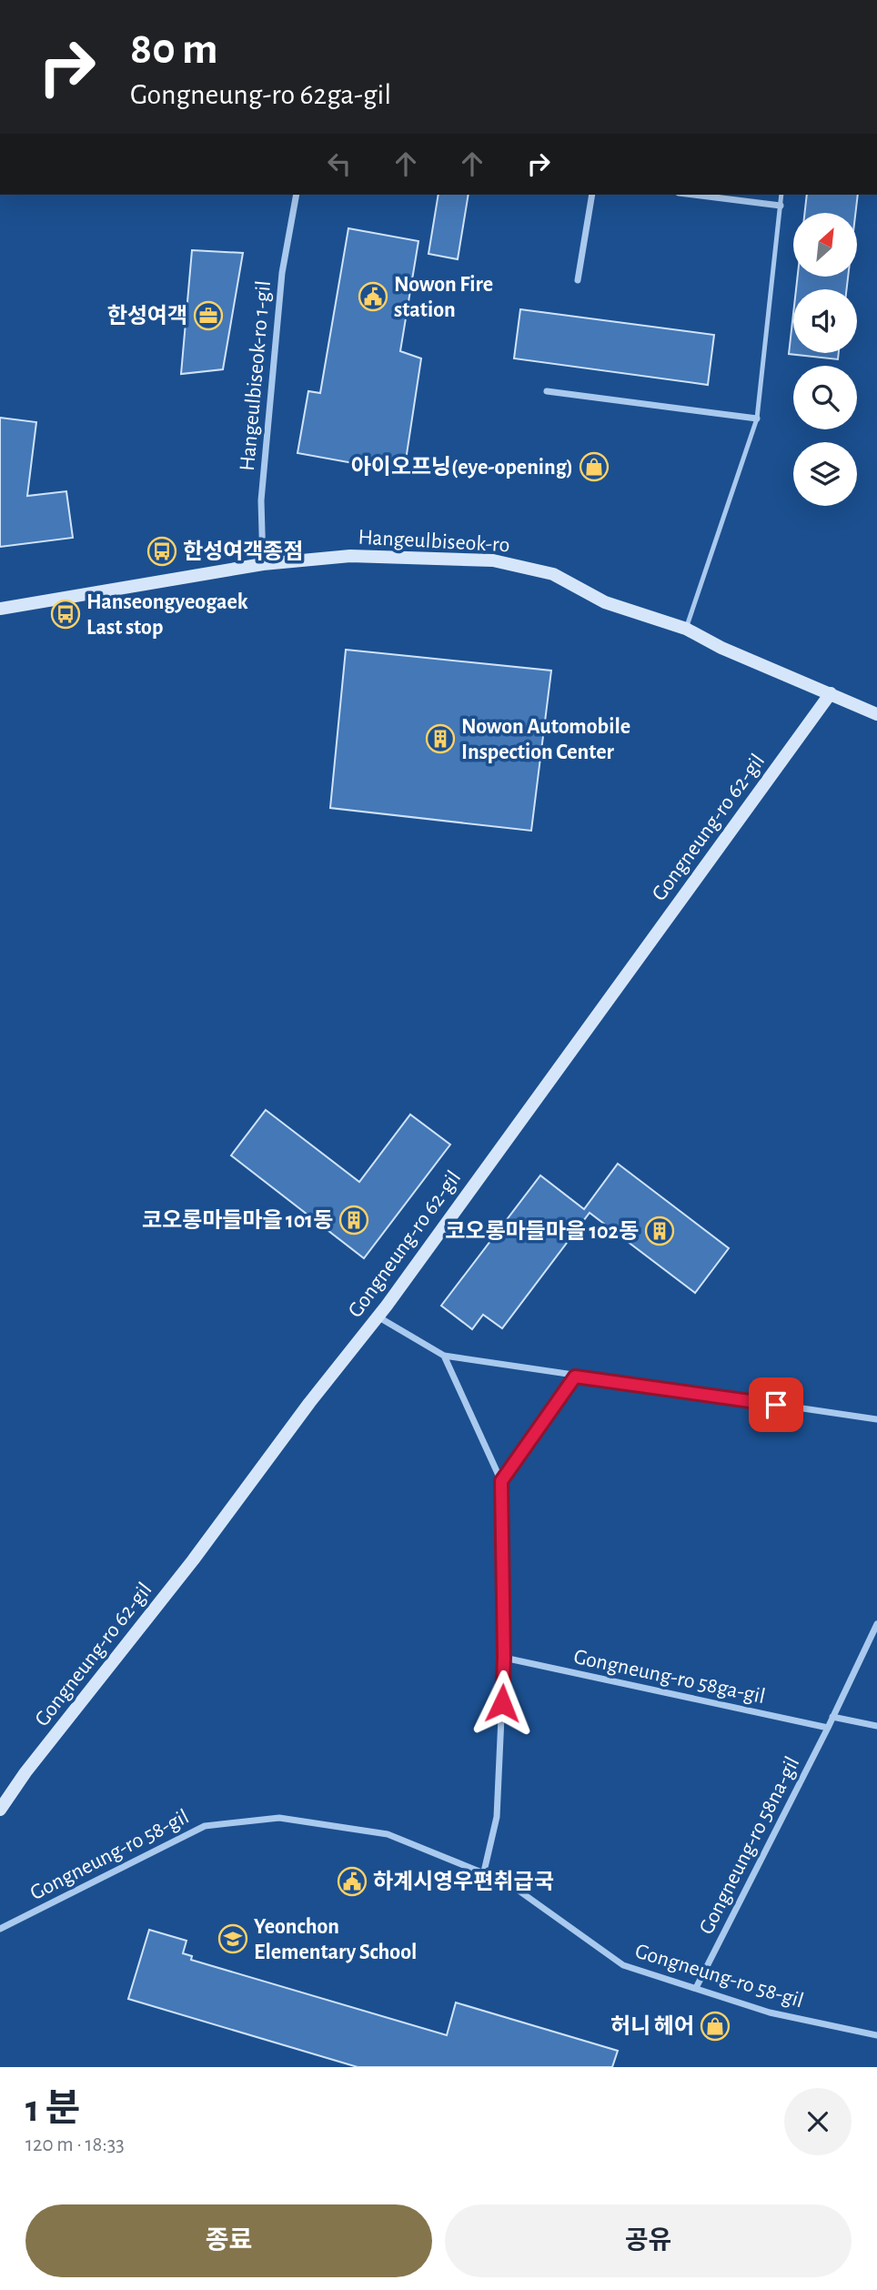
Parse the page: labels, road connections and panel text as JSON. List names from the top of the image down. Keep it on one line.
{"streets":{"street":["Hangeulbiseok-ro 1-gil","Hangeulbiseok-ro","Gongneung-ro 62-gil","Gongneung-ro 58ga-gil","Gongneung-ro 58na-gil","Gongneung-ro 58-gil"]},"crossings":[["Hangeulbiseok-ro 1-gil","Hangeulbiseok-ro"],["Hangeulbiseok-ro","Gongneung-ro 62-gil"],["Gongneung-ro 58ga-gil","Gongneung-ro 58na-gil"],["Gongneung-ro 58na-gil","Gongneung-ro 58-gil"]],"places":{"public building":["Nowon Fire station","하계시영우편취급국"],"office":["한성여객"],"shop":["아이오프닝(eye-opening)","허니 헤어"],"bus stop":["한성여객종점","Hanseongyeogaek Last stop"],"building":["Nowon Automobile Inspection Center","코오롱마들마을 101동","코오롱마들마을 102동"],"school or university":["Yeonchon Elementary School"]},"north":"top right","page":{"turn":["80 m","Gongneung-ro 62ga-gil"],"heading":["1 분","120 m · 18:33"],"buttons":["종료","공유"]}}
